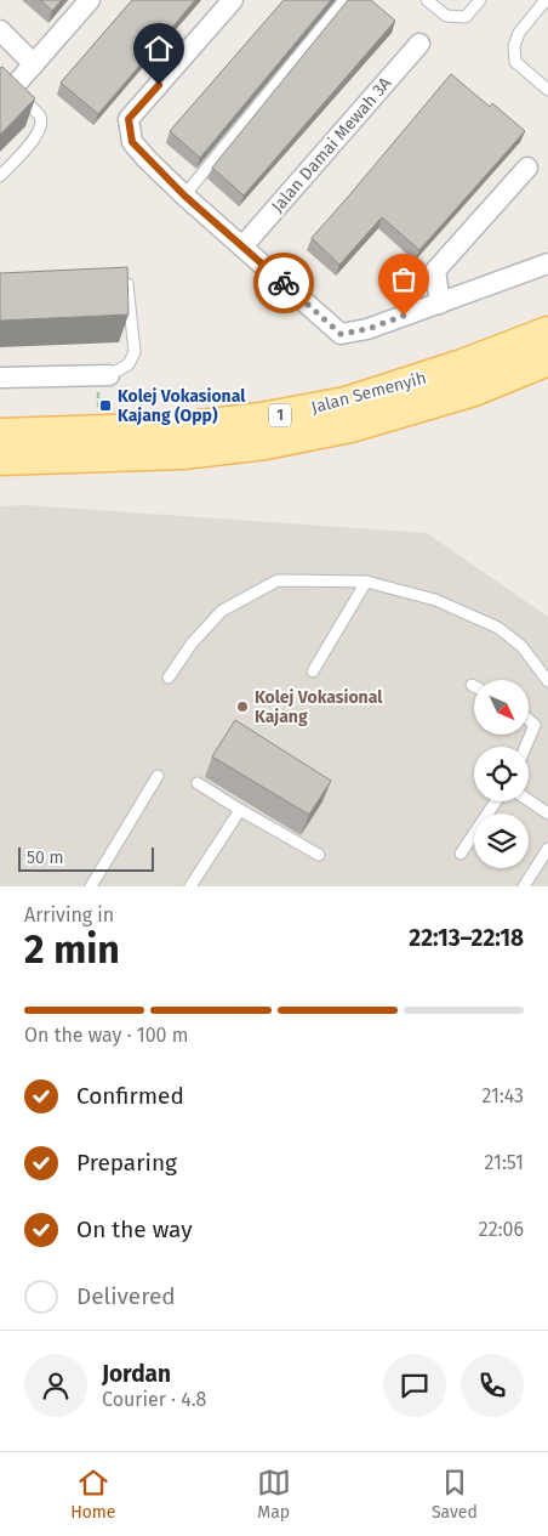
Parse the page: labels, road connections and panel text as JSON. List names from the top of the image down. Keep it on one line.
{"streets":{"main road":["Jalan Semenyih","1"],"street":["Jalan Damai Mewah 3A"]},"places":{"transit":["Kolej Vokasional Kajang (Opp)"],"other":["Kolej Vokasional Kajang"]},"scale_bar":"50 m","north":"bottom right","page":{"scale":"50 m","heading":["2 min","Arriving in","22:13–22:18"],"panel":["Jordan","Courier · 4.8"],"bar":"On the way · 100 m","list":[["Confirmed","21:43"],["Preparing","21:51"],["On the way","22:06"],"Delivered"],"tabs":["Home","Map","Saved"]}}
